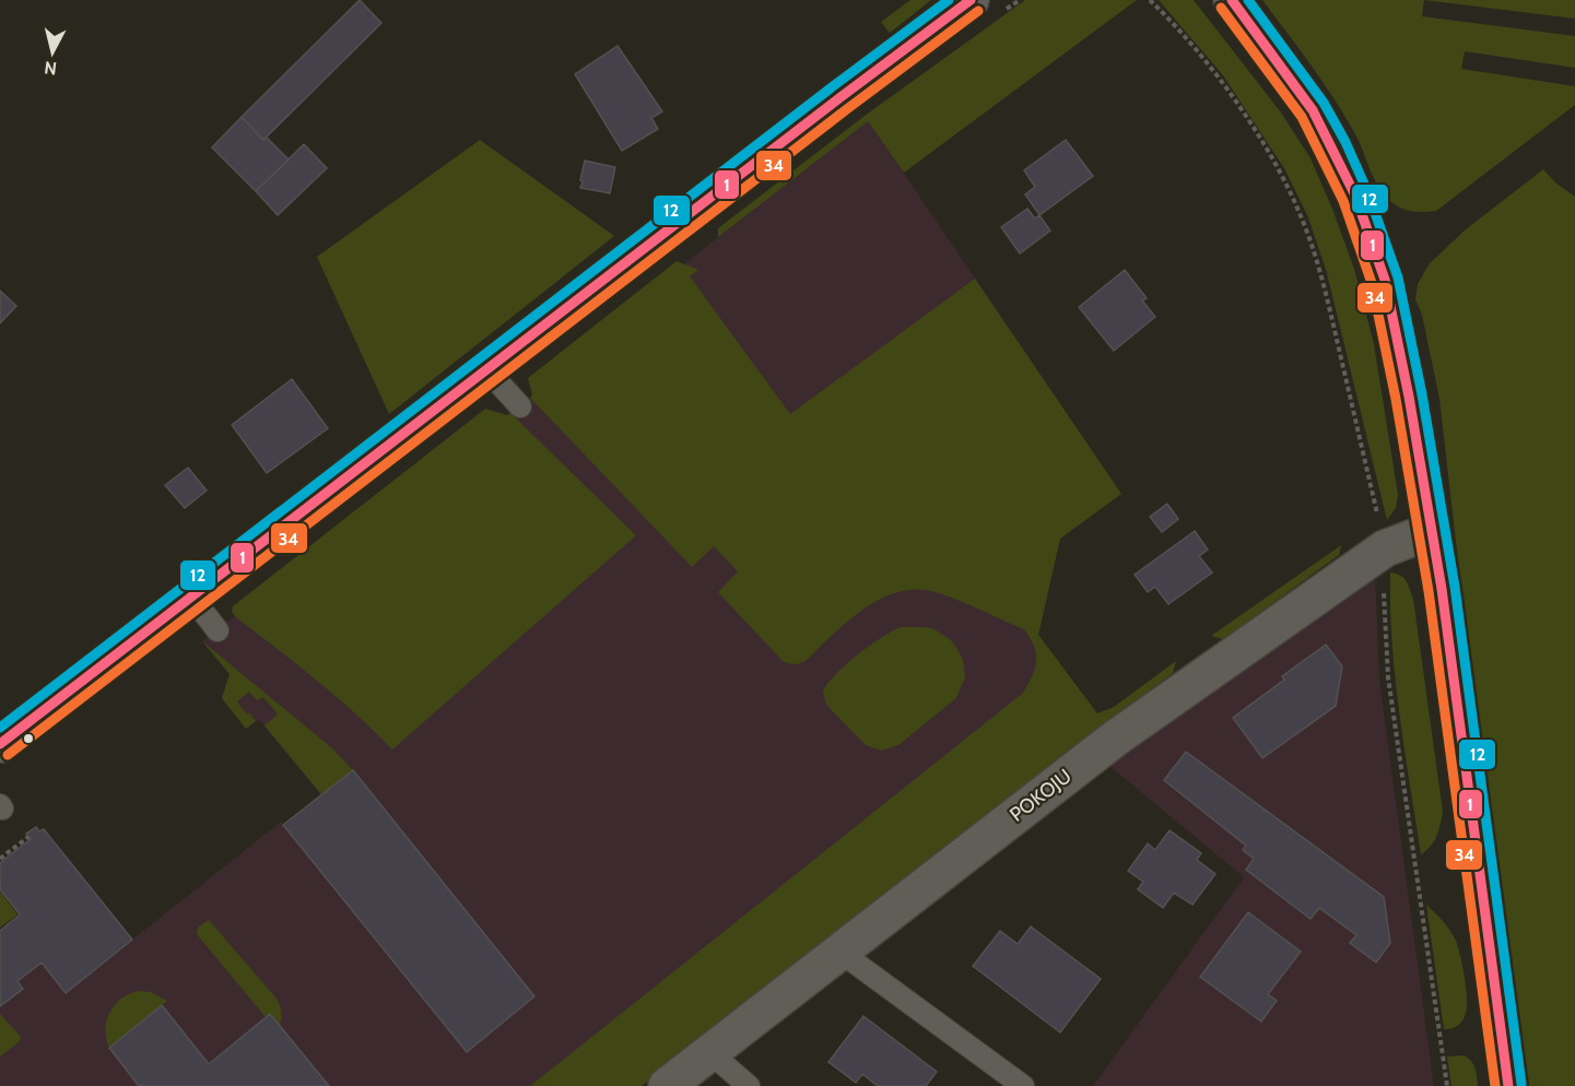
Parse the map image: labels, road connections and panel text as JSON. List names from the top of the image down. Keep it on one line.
{"streets":{"street":["POKOJU"]},"lines":["transit line 1","transit line 12","transit line 34"],"north":"bottom"}
